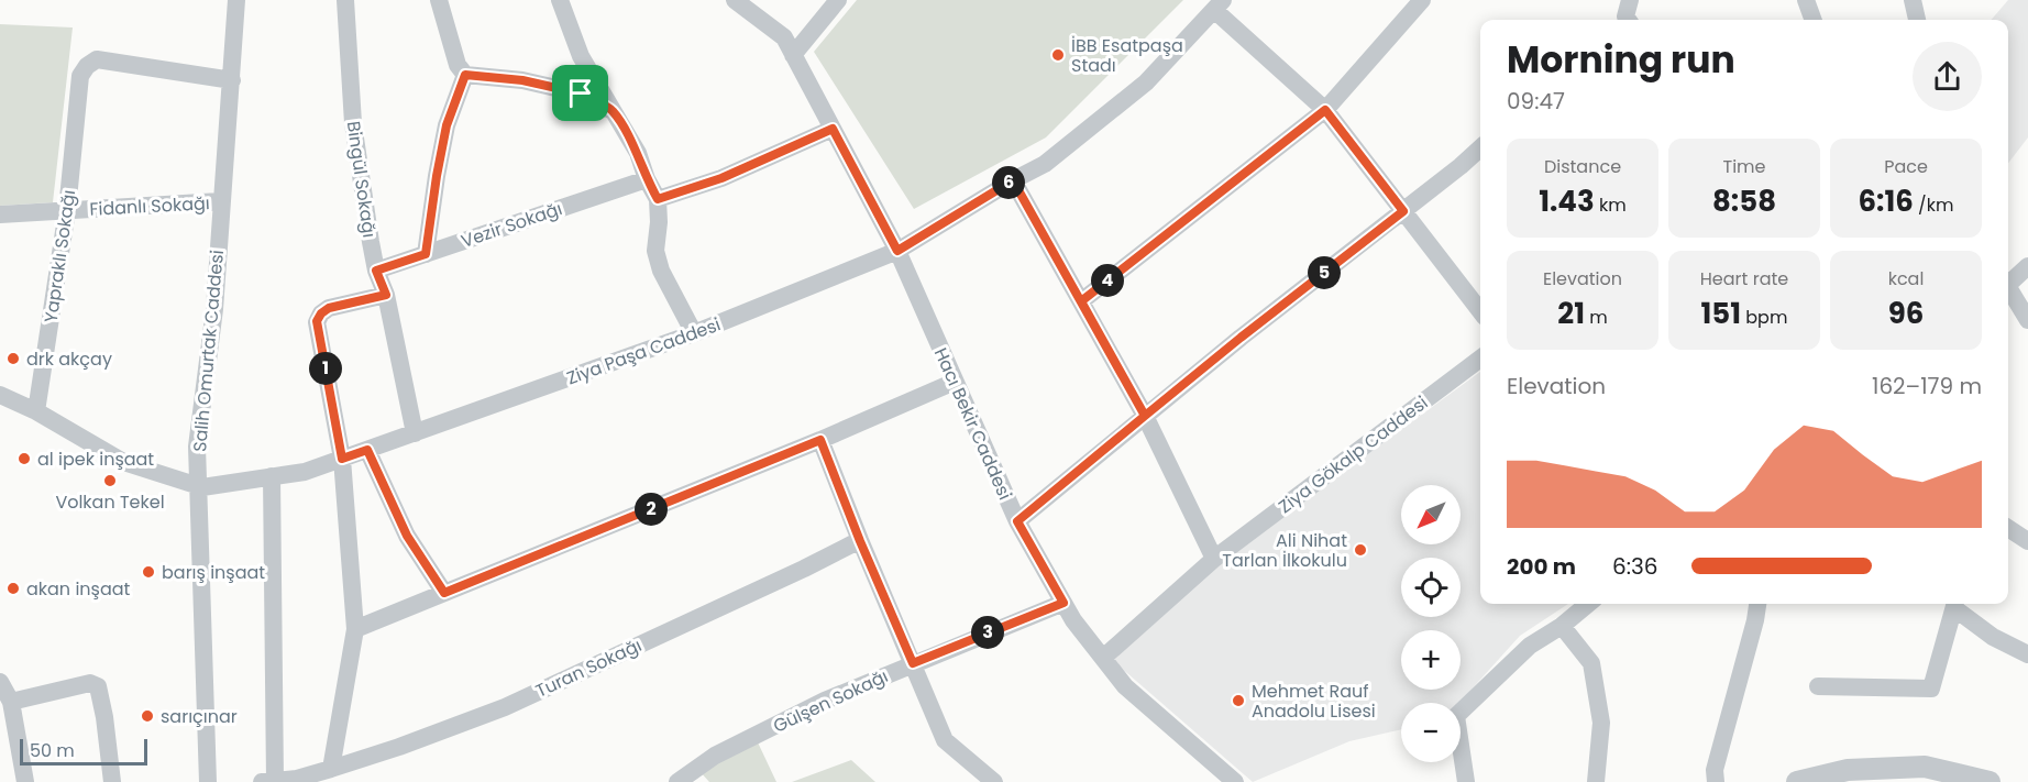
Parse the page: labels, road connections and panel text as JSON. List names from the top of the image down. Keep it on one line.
{"streets":{"street":["Bingül Sokağı","Fidanlı Sokağı","Vezir Sokağı","Yapraklı Sokağı","Salih Omurtak Caddesi","Ziya Paşa Caddesi","Hacı Bekir Caddesi","Ziya Gökalp Caddesi","Turan Sokağı","Gülşen Sokağı"]},"crossings":[["Bingül Sokağı","Vezir Sokağı"],["Bingül Sokağı","Ziya Paşa Caddesi"],["Fidanlı Sokağı","Yapraklı Sokağı"],["Fidanlı Sokağı","Salih Omurtak Caddesi"],["Yapraklı Sokağı","Salih Omurtak Caddesi"],["Yapraklı Sokağı","Ziya Paşa Caddesi"],["Salih Omurtak Caddesi","Ziya Paşa Caddesi"],["Ziya Paşa Caddesi","Hacı Bekir Caddesi"],["Hacı Bekir Caddesi","Ziya Gökalp Caddesi"],["Hacı Bekir Caddesi","Gülşen Sokağı"]],"places":["İBB Esatpaşa Stadı","drk akçay","al ipek inşaat","Volkan Tekel","Ali Nihat Tarlan İlkokulu","barış inşaat","akan inşaat","Mehmet Rauf Anadolu Lisesi","sarıçınar"],"scale_bar":"50 m","north":"bottom left","page":{"heading":["Morning run","09:47"],"stats":[["Distance","1.43 km"],["Time","8:58"],["Pace","6:16 /km"],["Elevation","21 m"],["Heart rate","151 bpm"],["kcal","96"]],"pins":["6","5","4","1","2","3"],"chart":["Elevation","162–179 m"],"map_buttons":["+","−"],"list":[{"name":"200 m","note":"6:36"}],"scale":"50 m"}}
